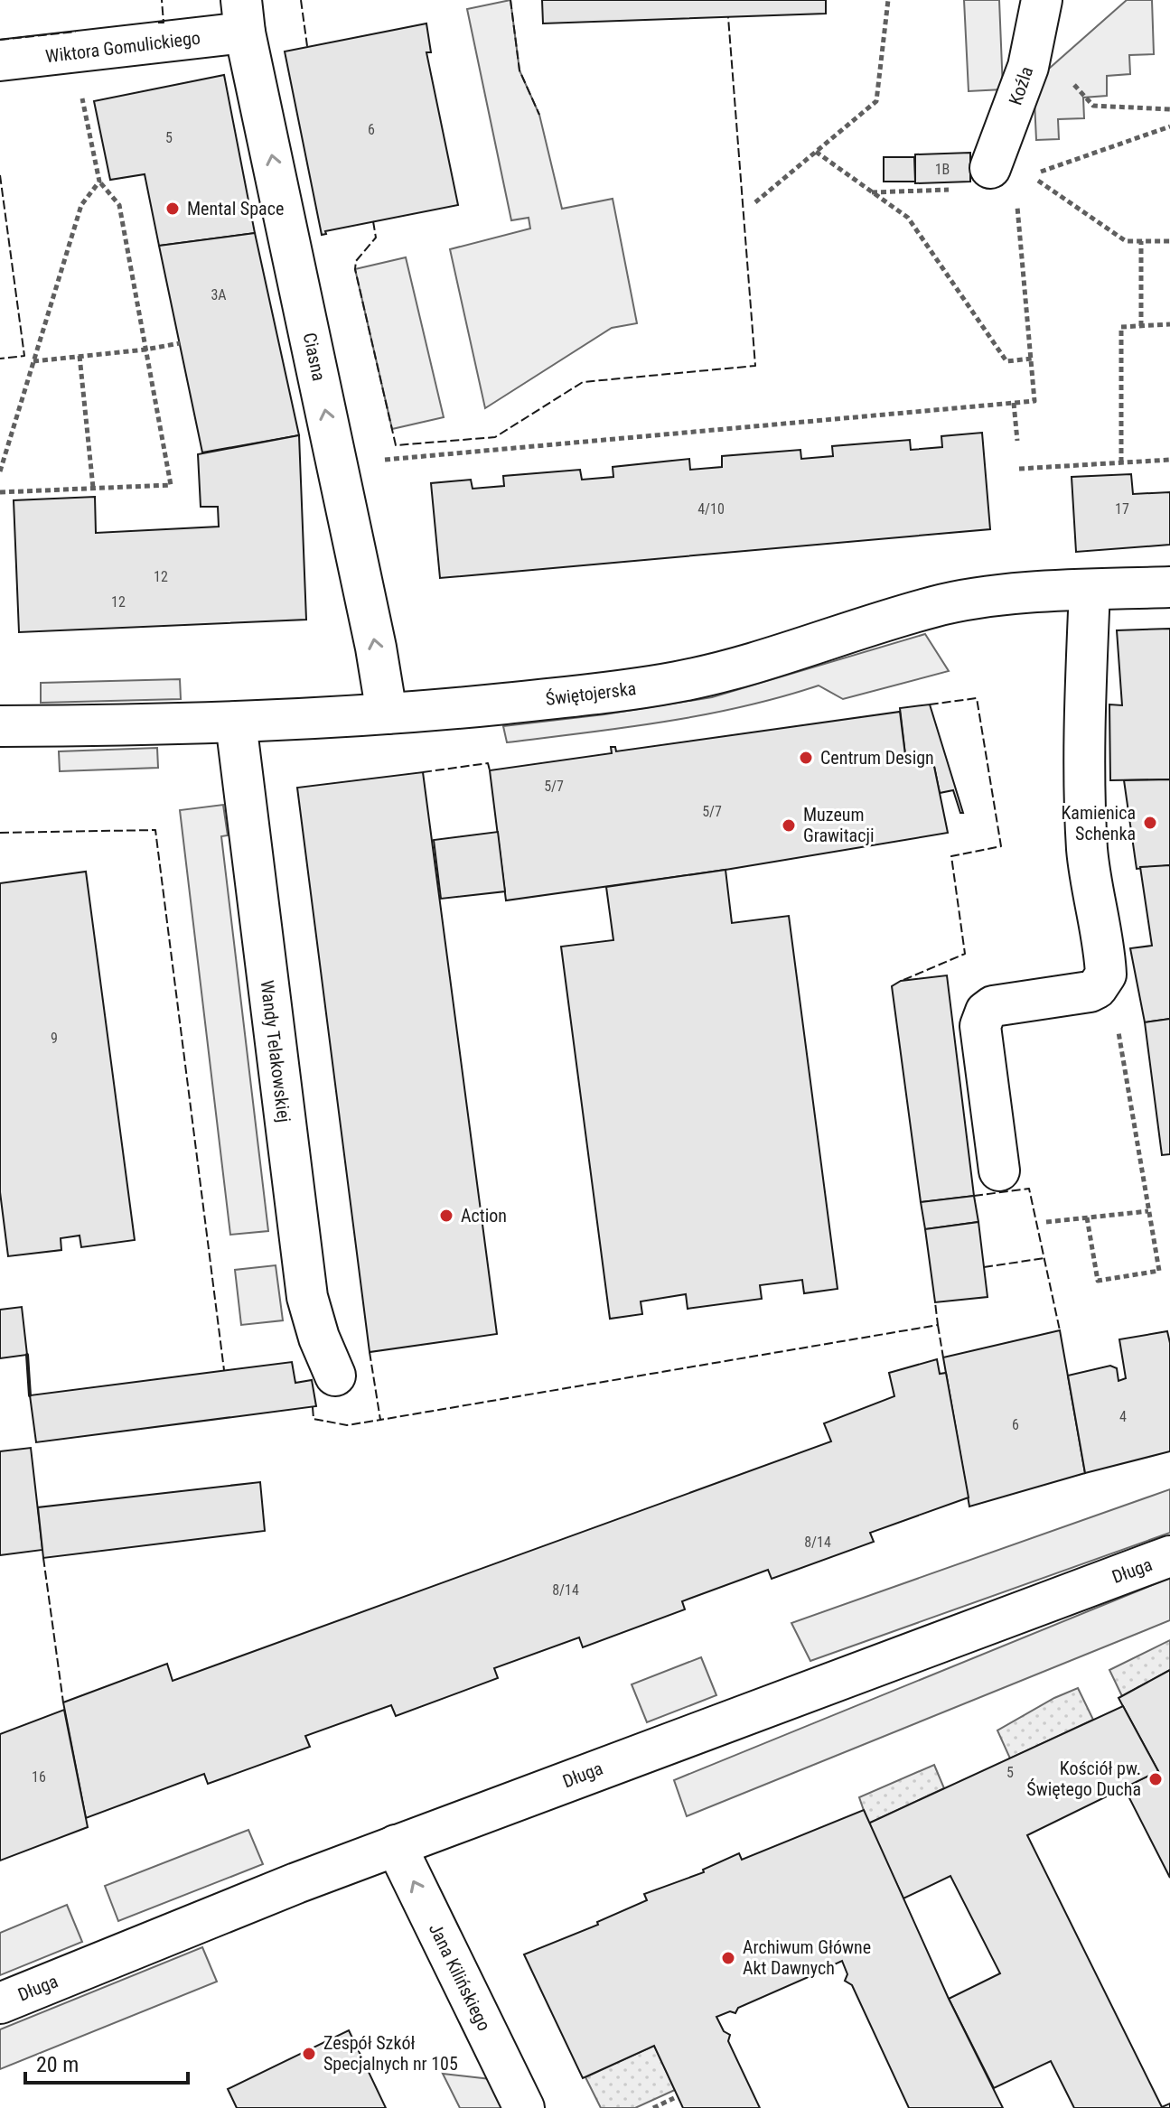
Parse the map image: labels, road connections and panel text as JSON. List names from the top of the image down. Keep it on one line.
{"streets":{"street":["Wiktora Gomulickiego","Koźla","Ciasna","Świętojerska","Wandy Telakowskiej","Długa","Jana Kilińskiego"]},"crossings":[["Wiktora Gomulickiego","Ciasna"],["Ciasna","Świętojerska"],["Świętojerska","Wandy Telakowskiej"],["Długa","Jana Kilińskiego"]],"one_way":["Ciasna","Jana Kilińskiego"],"places":["Mental Space","Centrum Design","Kamienica Schenka","Muzeum Grawitacji","Action","Kościół pw. Świętego Ducha","Archiwum Główne Akt Dawnych","Zespół Szkół Specjalnych nr 105"],"house_numbers":["6","5","1B","3A","4/10","17","12","12","5/7","5/7","9","4","6","8/14","8/14","5","16"],"scale_bar":"20 m"}
